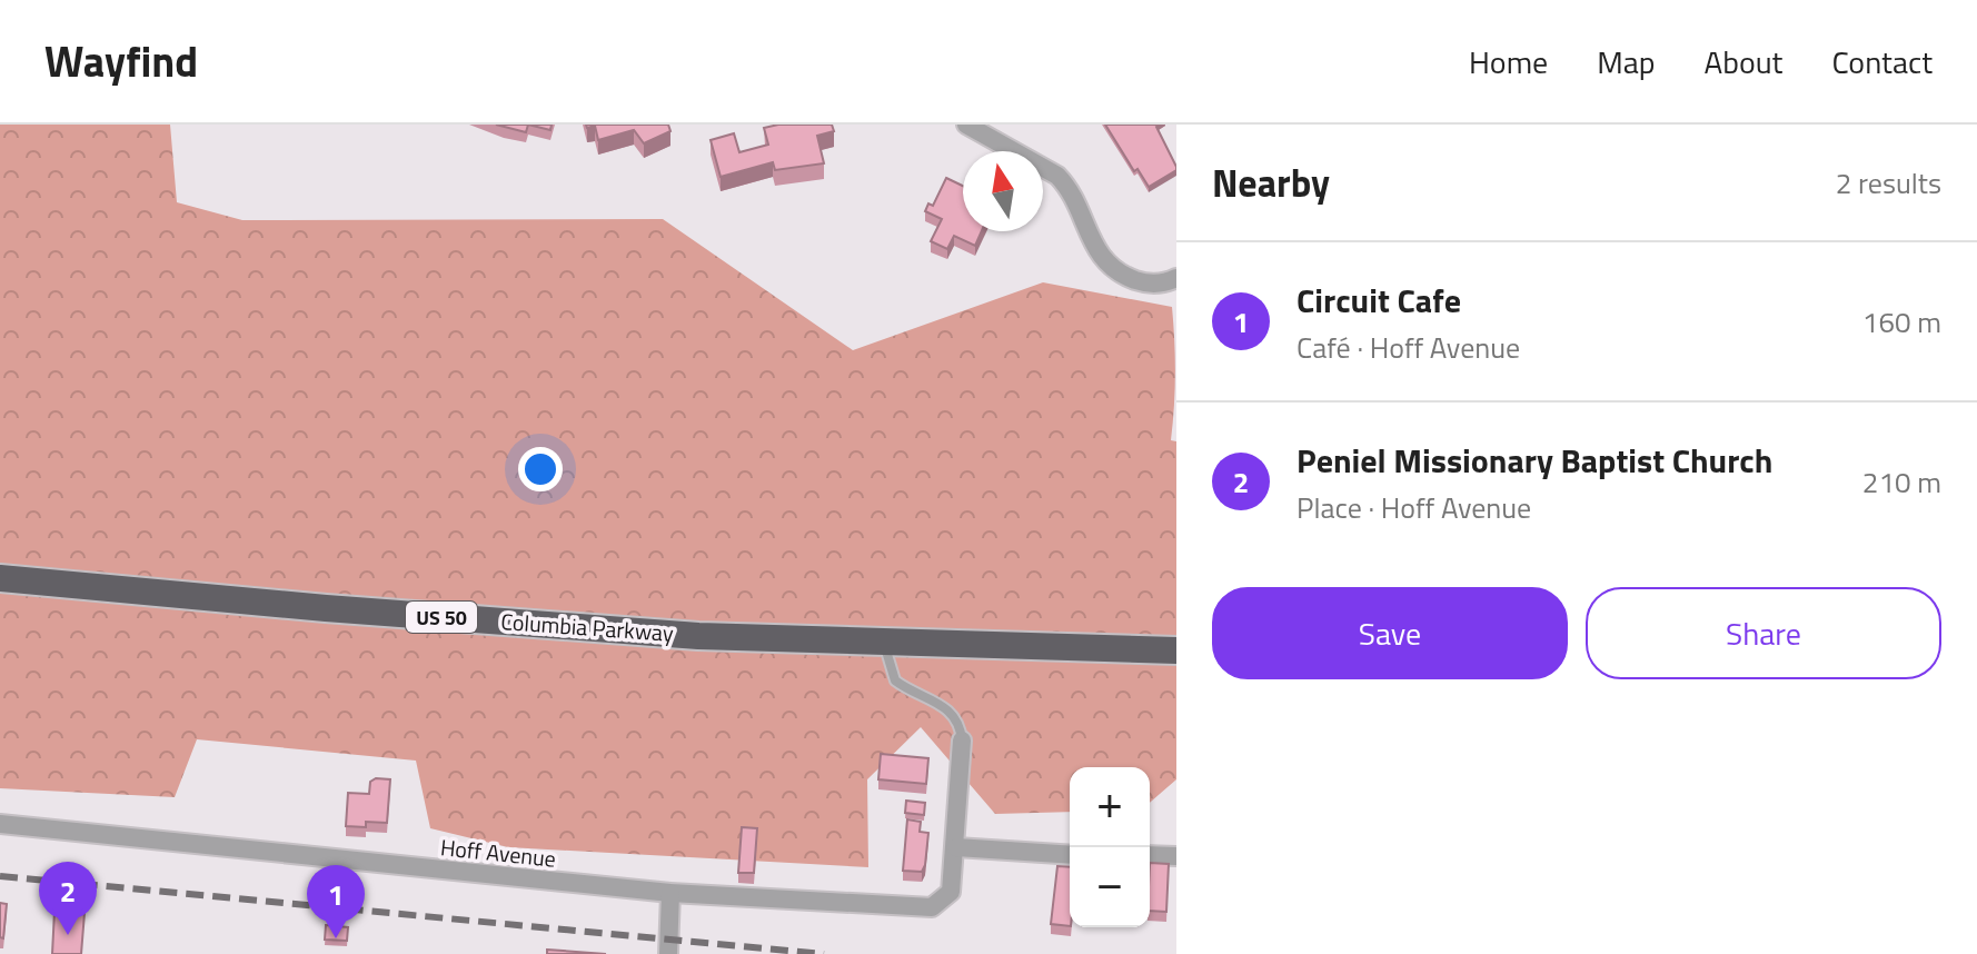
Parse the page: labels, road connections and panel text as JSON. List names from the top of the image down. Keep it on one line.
{"streets":{"highway":["US 50","Columbia Parkway"],"street":["Hoff Avenue"]},"north":"top","page":{"header":"Wayfind","nav":["Home","Map","About","Contact"],"heading":["Nearby","2 results"],"list":[{"mark":"1","name":"Circuit Cafe","note":"Café · Hoff Avenue","value":"160 m"},{"mark":"2","name":"Peniel Missionary Baptist Church","note":"Place · Hoff Avenue","value":"210 m"}],"buttons":["Save","Share"],"map_buttons":["+","−"],"pins":["2","1"]}}
